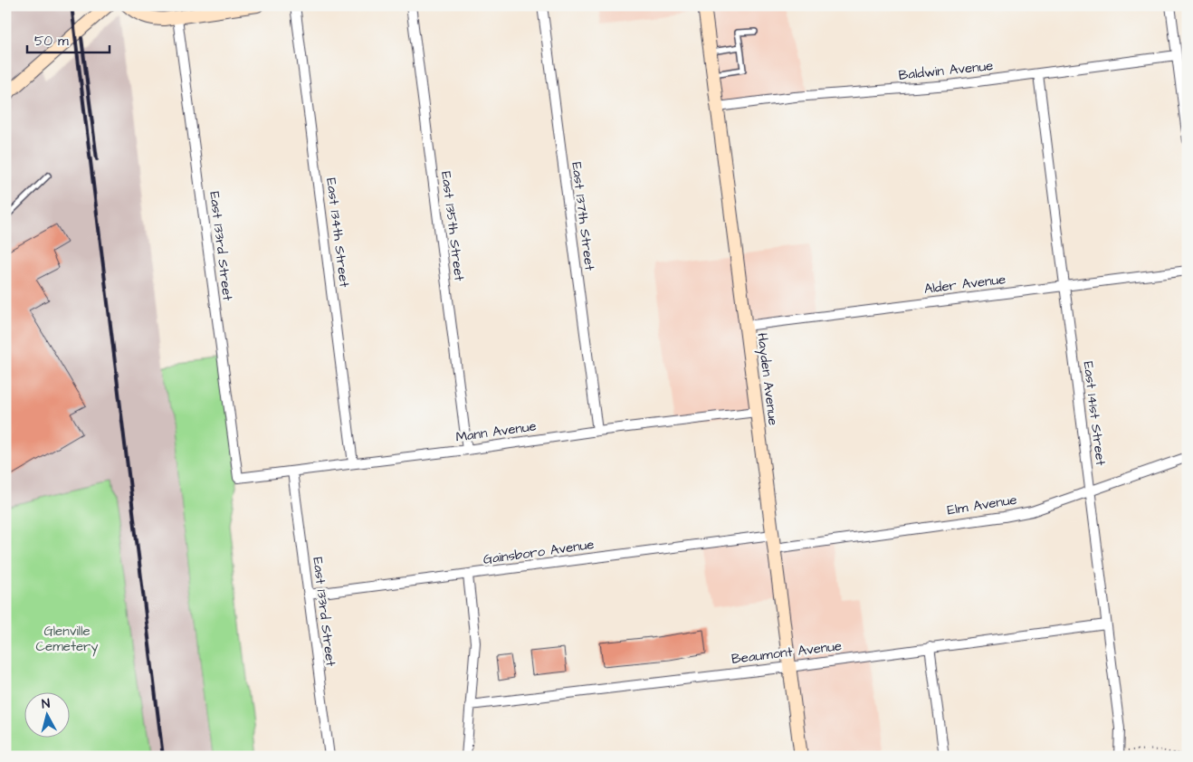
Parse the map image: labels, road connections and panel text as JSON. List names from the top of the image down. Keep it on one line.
{"streets":{"street":["Baldwin Avenue","East 137th Street","East 135th Street","East 134th Street","East 133rd Street","Alder Avenue","Hayden Avenue","East 141st Street","Mann Avenue","Elm Avenue","Gainsboro Avenue","Beaumont Avenue"]},"crossings":[["Baldwin Avenue","Hayden Avenue"],["Baldwin Avenue","East 141st Street"],["East 137th Street","Mann Avenue"],["East 135th Street","Mann Avenue"],["East 134th Street","Mann Avenue"],["East 133rd Street","Mann Avenue"],["East 133rd Street","Gainsboro Avenue"],["Alder Avenue","Hayden Avenue"],["Alder Avenue","East 141st Street"],["Hayden Avenue","Mann Avenue"],["Hayden Avenue","Elm Avenue"],["Hayden Avenue","Gainsboro Avenue"],["Hayden Avenue","Beaumont Avenue"],["East 141st Street","Elm Avenue"],["East 141st Street","Beaumont Avenue"]],"parks":["Glenville Cemetery"],"scale_bar":"50 m","north":"top"}
